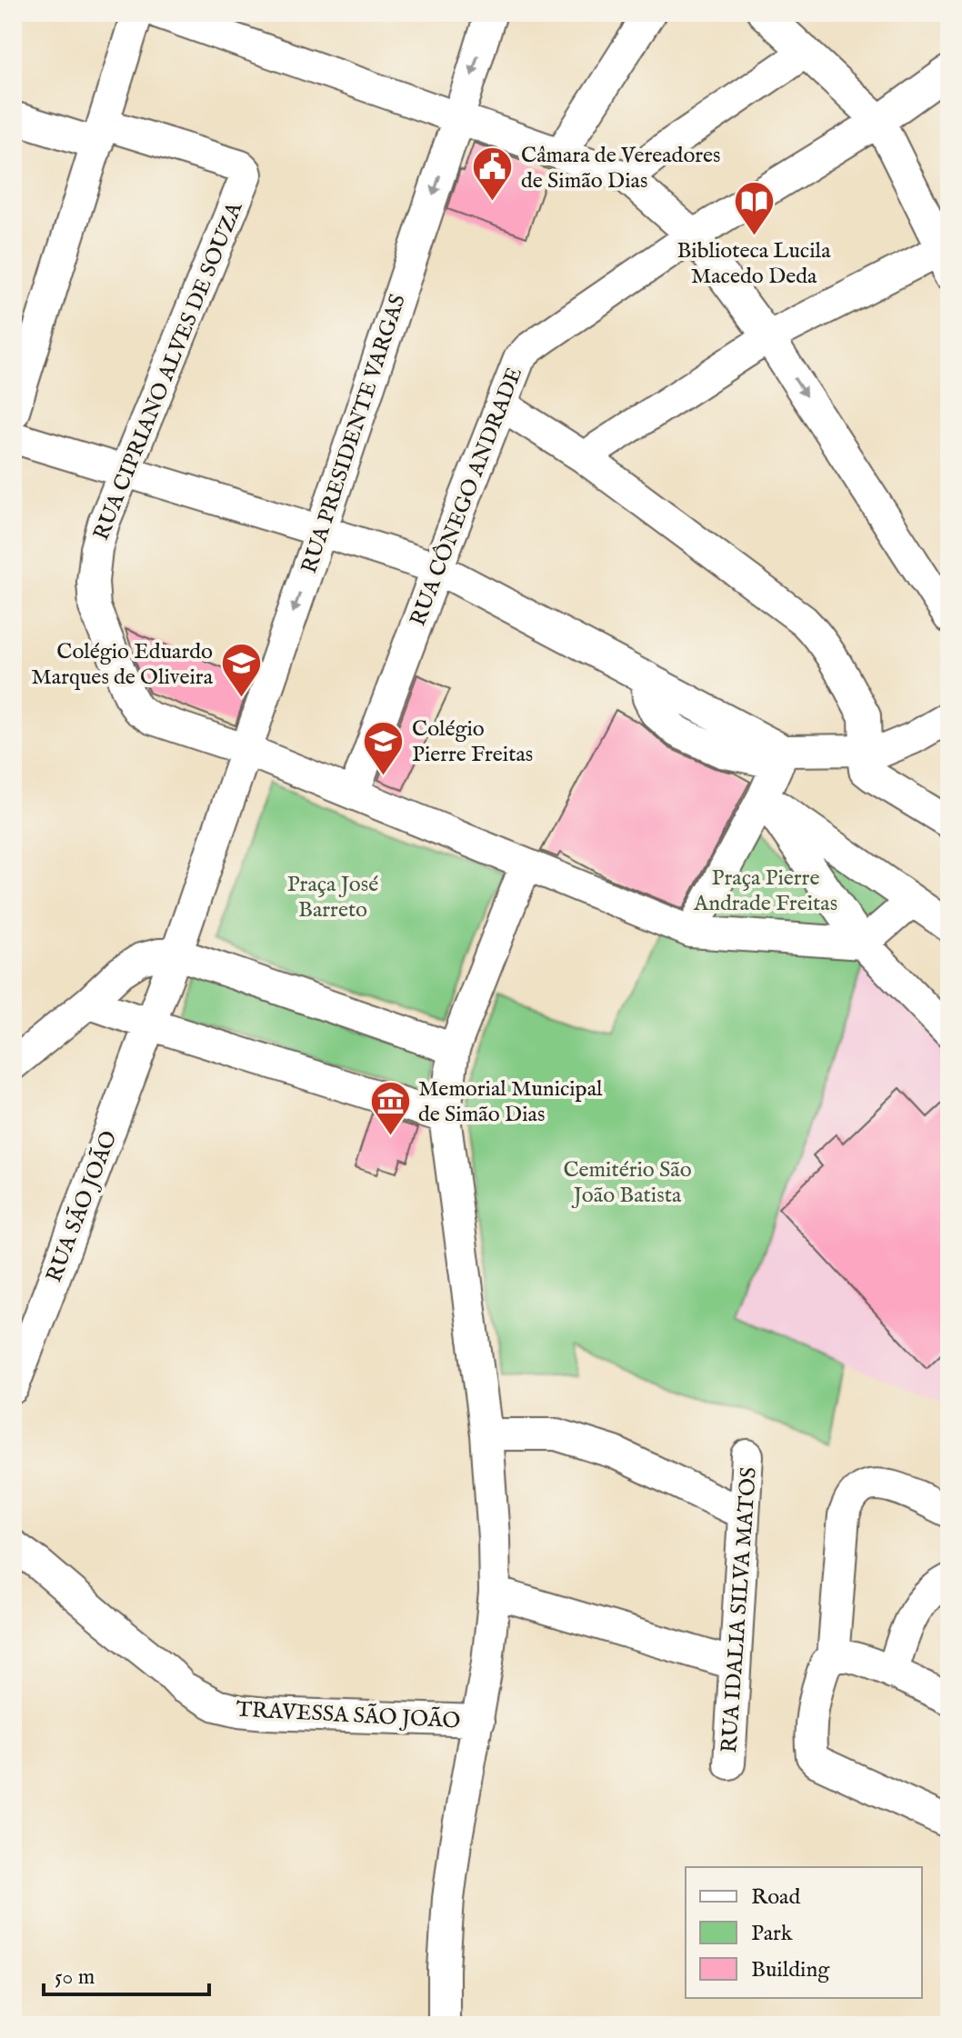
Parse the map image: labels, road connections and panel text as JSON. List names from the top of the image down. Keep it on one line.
{"streets":{"street":["RUA CIPRIANO ALVES DE SOUZA","RUA PRESIDENTE VARGAS","RUA CÔNEGO ANDRADE","RUA SÃO JOÃO","RUA IDALIA SILVA MATOS","TRAVESSA SÃO JOÃO"]},"crossings":[["RUA CIPRIANO ALVES DE SOUZA","RUA PRESIDENTE VARGAS"]],"one_way":["RUA PRESIDENTE VARGAS"],"parks":["Praça Pierre Andrade Freitas","Praça José Barreto","Cemitério São João Batista"],"places":{"public building":["Câmara de Vereadores de Simão Dias"],"library":["Biblioteca Lucila Macedo Deda"],"school or university":["Colégio Eduardo Marques de Oliveira","Colégio Pierre Freitas"],"museum":["Memorial Municipal de Simão Dias"]},"legend":["Road","Park","Building"],"scale_bar":"50 m"}
